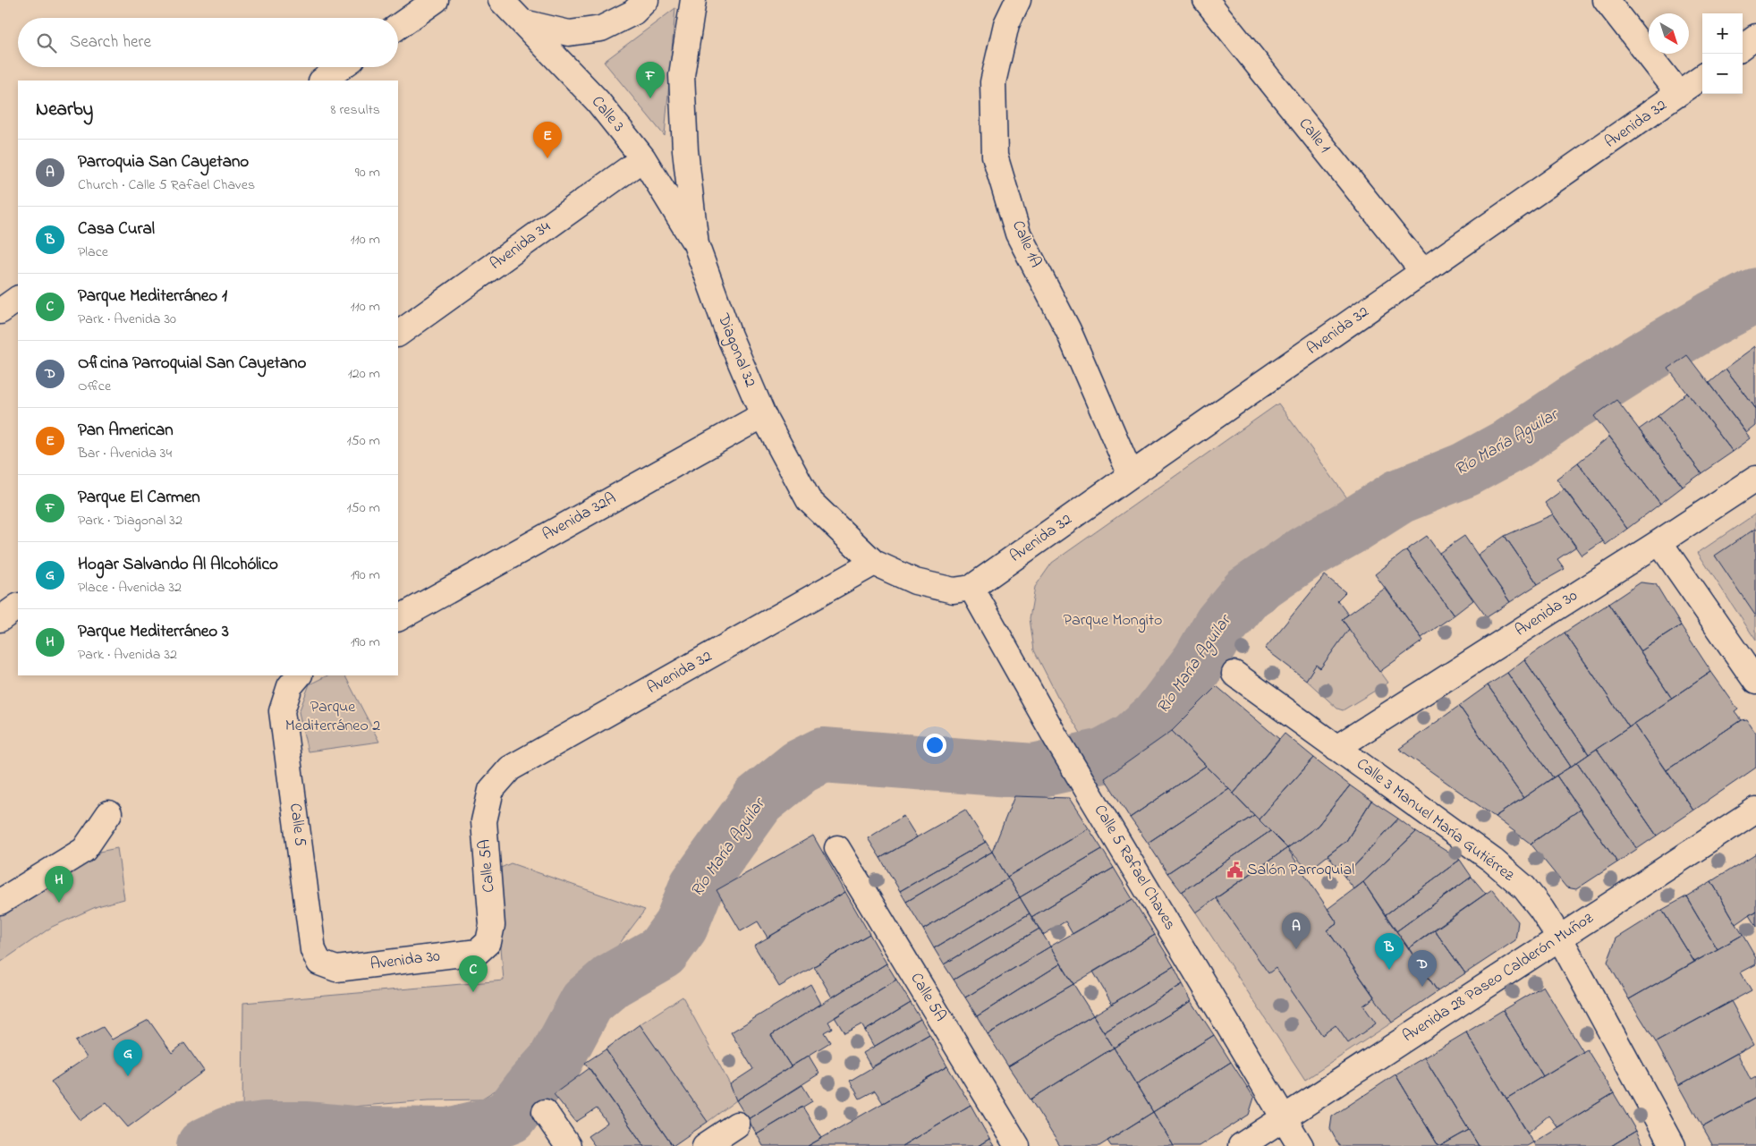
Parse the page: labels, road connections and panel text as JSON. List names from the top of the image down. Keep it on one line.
{"streets":{"street":["Calle 3","Avenida 32","Calle 1","Calle 1A","Avenida 34","Diagonal 32","Avenida 32A","Avenida 30","Calle 3 Manuel María Gutiérrez","Calle 5","Calle 5A","Calle 5 Rafael Chaves","Avenida 28 Paseo Calderón Muñoz"]},"crossings":[["Calle 3","Avenida 34"],["Calle 3","Diagonal 32"],["Avenida 32","Calle 1"],["Avenida 32","Calle 1A"],["Avenida 32","Diagonal 32"],["Avenida 32","Calle 5A"],["Avenida 32","Calle 5 Rafael Chaves"],["Diagonal 32","Avenida 32A"],["Diagonal 32","Calle 5 Rafael Chaves"],["Avenida 30","Calle 3 Manuel María Gutiérrez"],["Avenida 30","Calle 5"],["Avenida 30","Calle 5A"],["Calle 3 Manuel María Gutiérrez","Avenida 28 Paseo Calderón Muñoz"],["Calle 5 Rafael Chaves","Avenida 28 Paseo Calderón Muñoz"]],"water":["Río María Aguilar"],"parks":["Parque Mongito","Parque Mediterráneo 2"],"places":{"public building":["Salón Parroquial"]},"north":"bottom right","page":{"map_buttons":["+","−"],"search":"Search here","pins":["F","E","H","A","B","D","C","G"],"heading":["Nearby","8 results"],"list":[{"mark":"A","name":"Parroquia San Cayetano","note":"Church · Calle 5 Rafael Chaves","value":"90 m"},{"mark":"B","name":"Casa Cural","note":"Place","value":"110 m"},{"mark":"C","name":"Parque Mediterráneo 1","note":"Park · Avenida 30","value":"110 m"},{"mark":"D","name":"Oficina Parroquial San Cayetano","note":"Office","value":"120 m"},{"mark":"E","name":"Pan American","note":"Bar · Avenida 34","value":"150 m"},{"mark":"F","name":"Parque El Carmen","note":"Park · Diagonal 32","value":"150 m"},{"mark":"G","name":"Hogar Salvando Al Alcohólico","note":"Place · Avenida 32","value":"190 m"},{"mark":"H","name":"Parque Mediterráneo 3","note":"Park · Avenida 32","value":"190 m"}]}}
